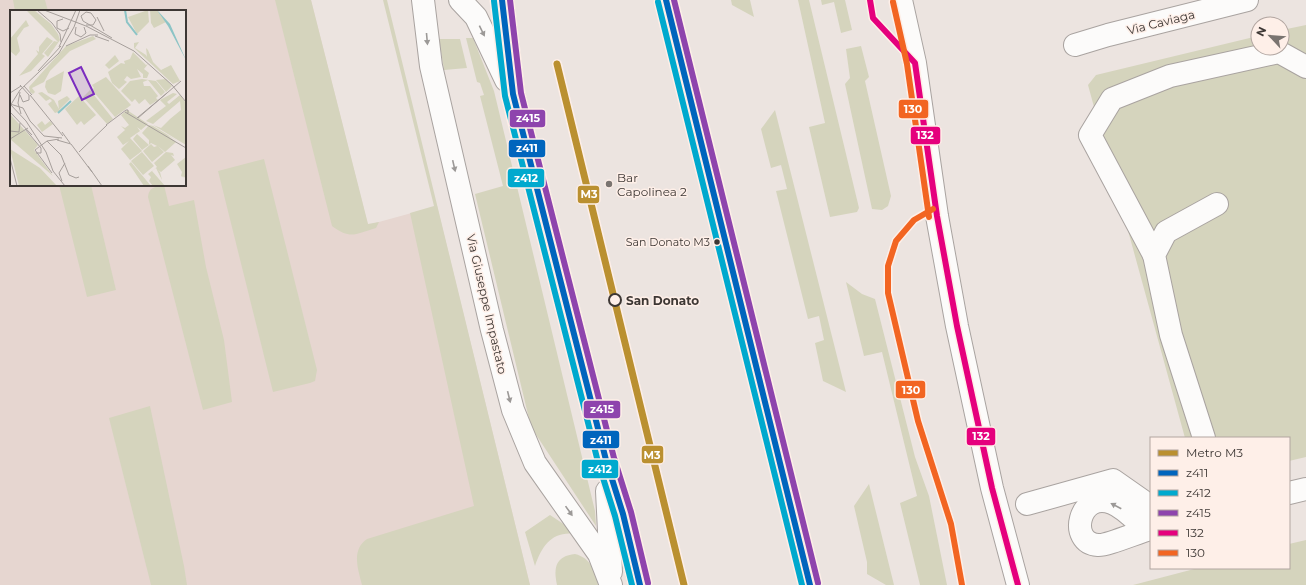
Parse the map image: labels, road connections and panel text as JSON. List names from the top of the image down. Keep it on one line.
{"streets":{"street":["Via Caviaga","Via Giuseppe Impastato"]},"places":["Bar Capolinea 2","San Donato M3","San Donato"],"lines":["transit line z411","transit line z415","transit line 132","transit line z412","transit line 130","metro line M3"],"legend":["Metro M3","z411","z412","z415","132","130"],"north":"top left"}
